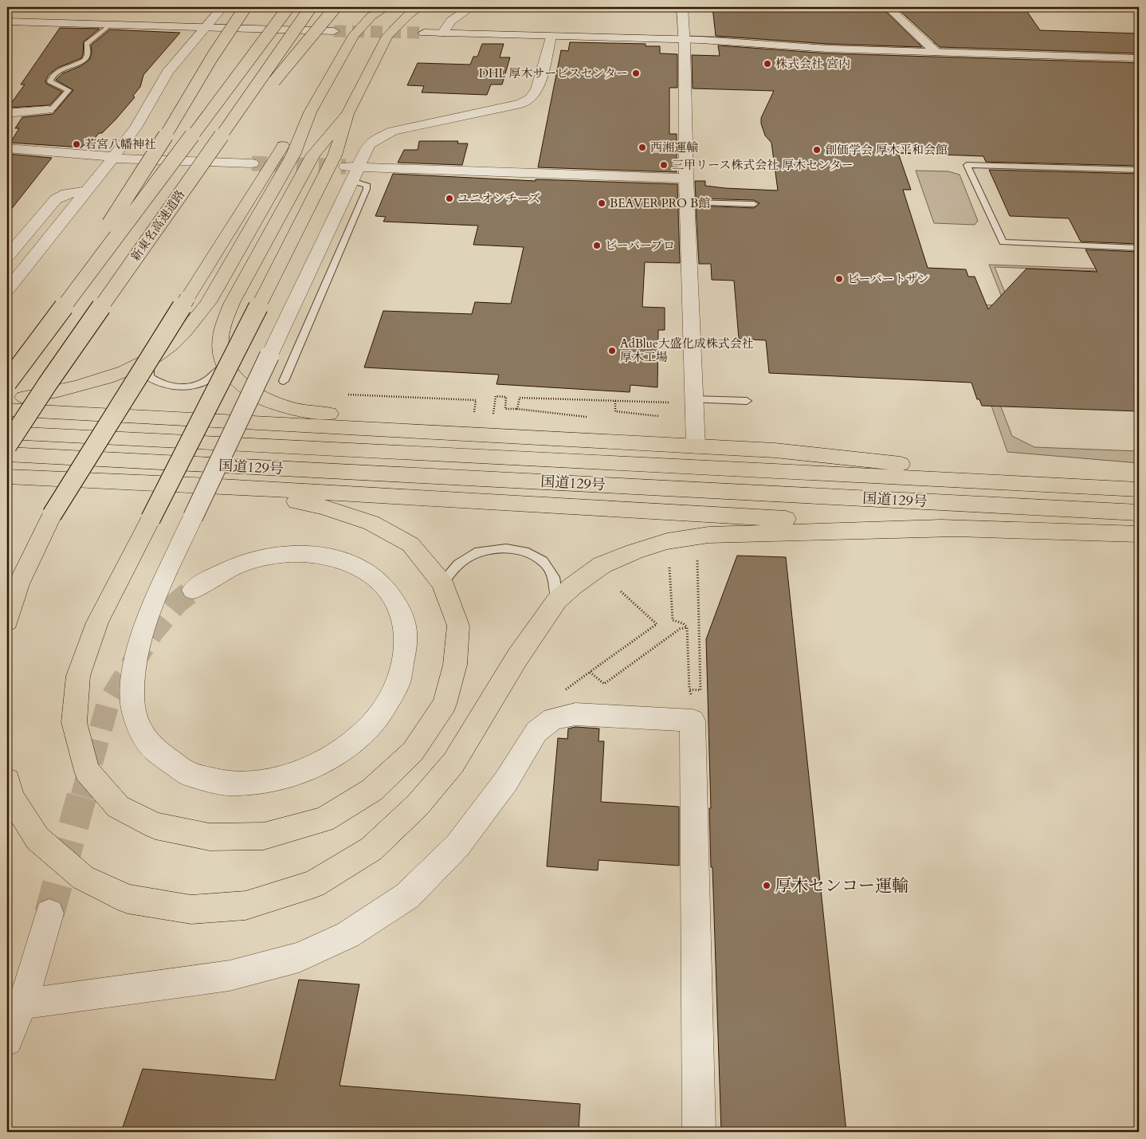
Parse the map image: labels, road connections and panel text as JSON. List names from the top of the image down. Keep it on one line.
{"streets":{"highway":["新東名高速道路","国道129号"]},"places":["株式会社 宮内","DHL 厚木サービスセンター","若宮八幡神社","西湘運輸","創価学会 厚木平和会館","三甲リース株式会社 厚木センター","ユニオンチーズ","BEAVER PRO B館","ビーバープロ","ビーバートザン","AdBlue大盛化成株式会社 厚木工場","厚木センコー運輸"]}
